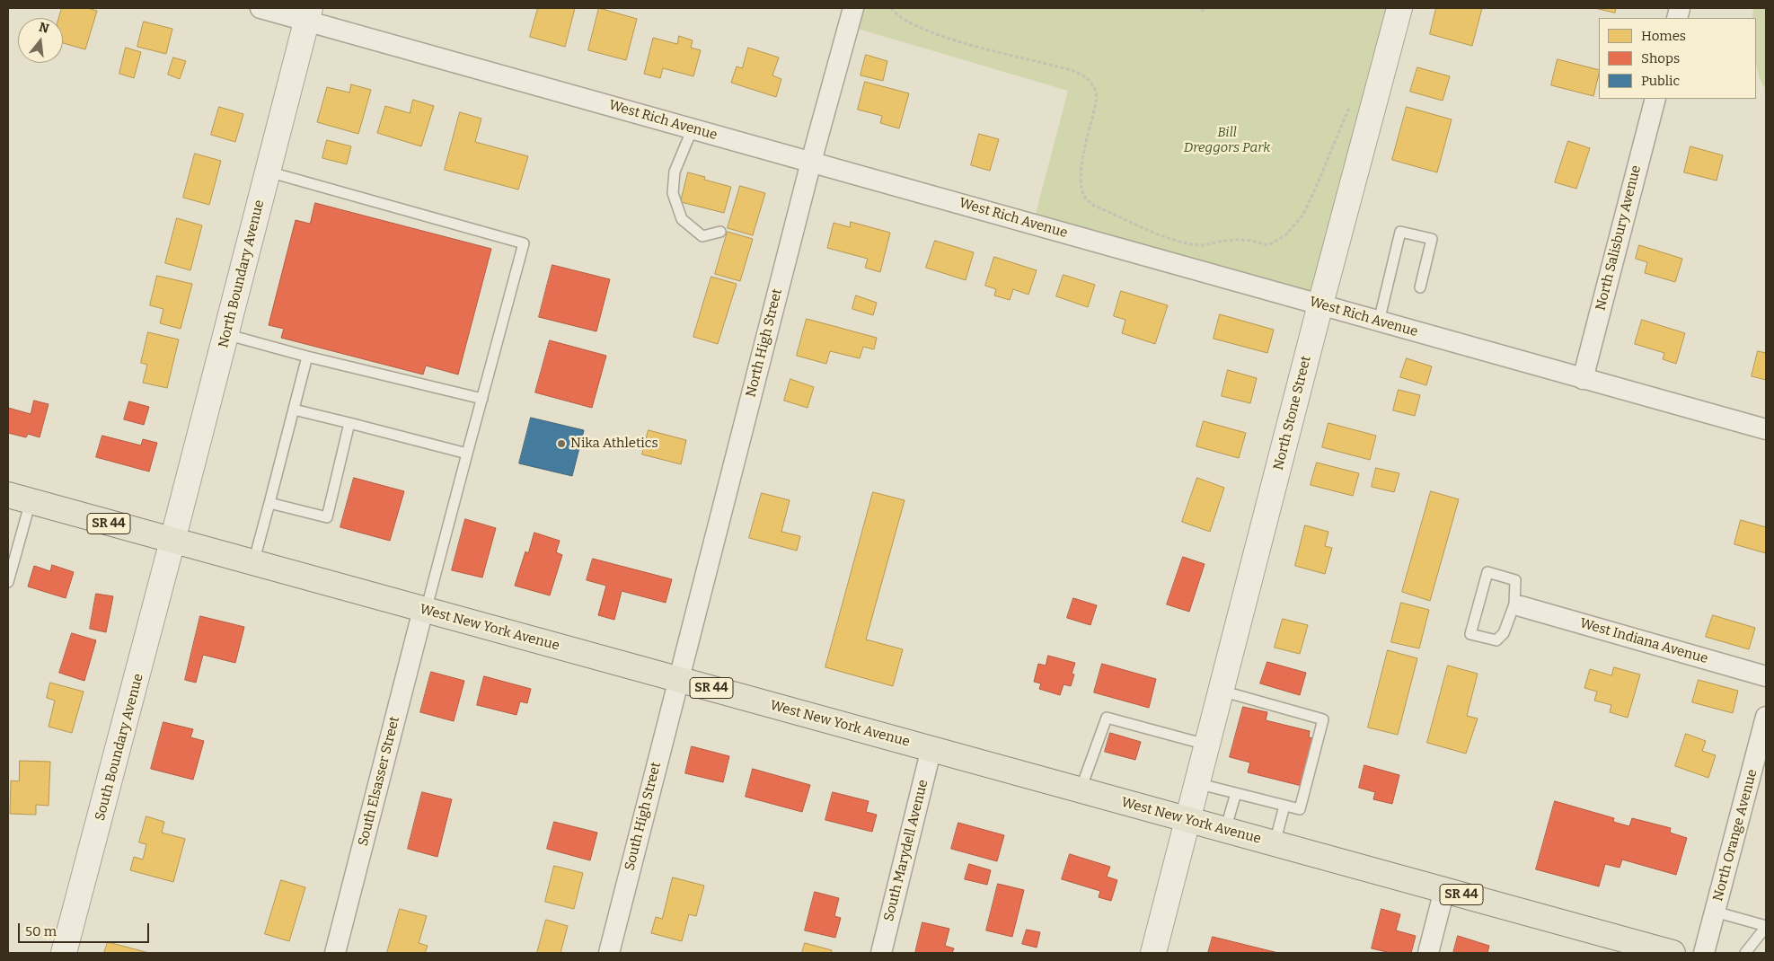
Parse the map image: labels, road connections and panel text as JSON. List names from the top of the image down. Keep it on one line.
{"streets":{"main road":["SR 44","West New York Avenue"],"street":["West Rich Avenue","North Salisbury Avenue","North Boundary Avenue","North High Street","North Stone Street","West Indiana Avenue","South Boundary Avenue","South Elsasser Street","South High Street","North Orange Avenue","South Marydell Avenue"]},"crossings":[["West Rich Avenue","North Salisbury Avenue"],["West Rich Avenue","North Boundary Avenue"],["West Rich Avenue","North High Street"],["West Rich Avenue","North Stone Street"],["North Boundary Avenue","West New York Avenue"],["North Boundary Avenue","South Boundary Avenue"],["North High Street","West New York Avenue"],["North High Street","South High Street"],["North Stone Street","West New York Avenue"],["West New York Avenue","South Boundary Avenue"],["West New York Avenue","South Elsasser Street"],["West New York Avenue","South High Street"],["West New York Avenue","South Marydell Avenue"]],"parks":["Bill Dreggors Park"],"places":["Nika Athletics"],"legend":["Homes","Shops","Public"],"scale_bar":"50 m","north":"top"}
